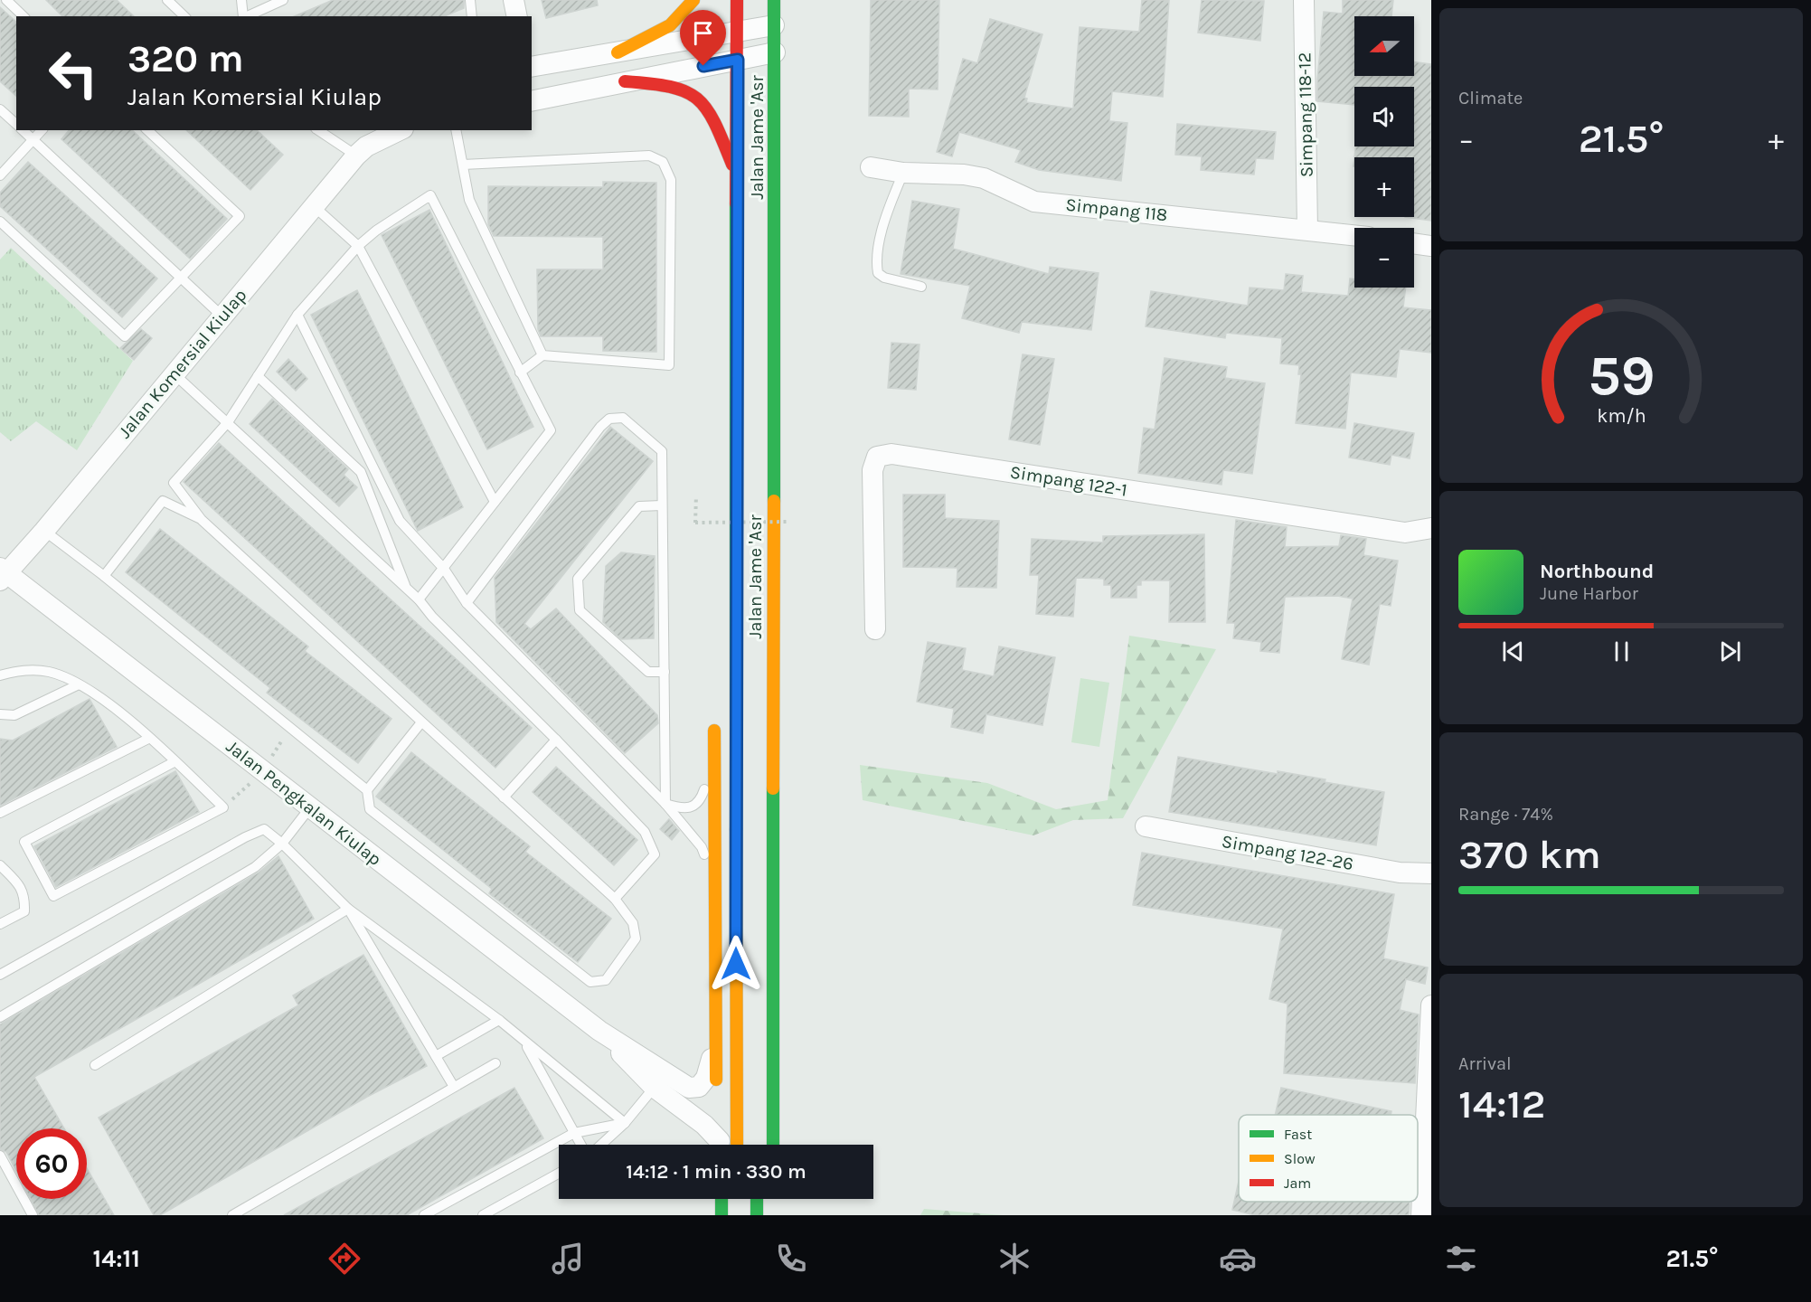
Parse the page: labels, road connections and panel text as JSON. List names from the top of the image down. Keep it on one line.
{"streets":{"main road":["Jalan Jame 'Asr"],"street":["Simpang 118-12","Simpang 118","Jalan Komersial Kiulap","Simpang 122-1","Jalan Pengkalan Kiulap","Simpang 122-26"]},"crossings":[["Simpang 118-12","Simpang 118"],["Jalan Komersial Kiulap","Jalan Pengkalan Kiulap"]],"legend":["Fast","Slow","Jam"],"north":"left","page":{"tile":["Climate",["Range · 74%","370 km"],["Arrival","14:12"]],"map_buttons":["+","−"],"turn":["320 m","Jalan Komersial Kiulap"],"heat":["−","21.5°","+"],"song":["Northbound","June Harbor"],"limit":"60","trip":"14:12 · 1 min · 330 m","tabs":["14:11","21.5°"],"gauge":["59","km/h"]}}
